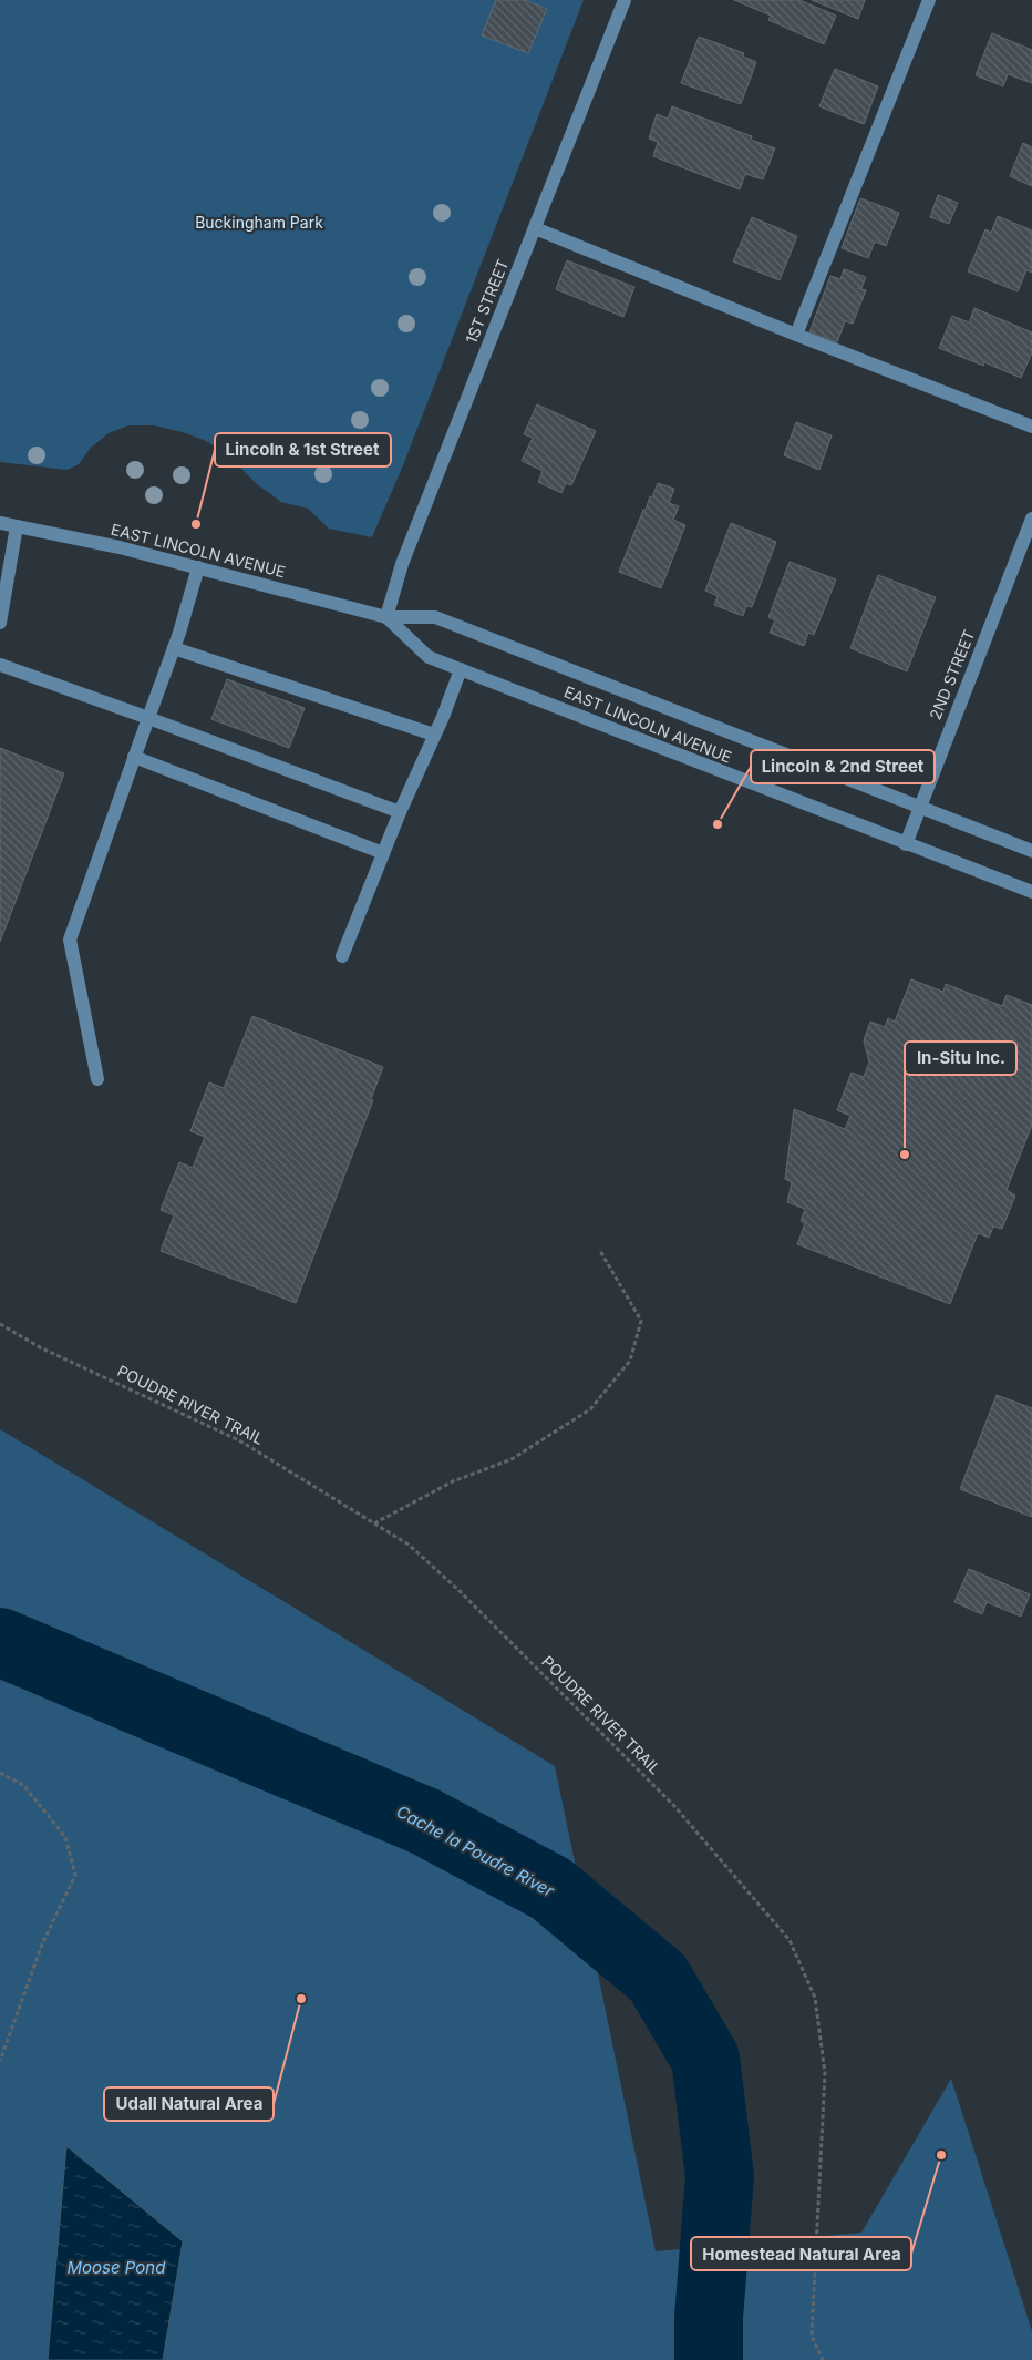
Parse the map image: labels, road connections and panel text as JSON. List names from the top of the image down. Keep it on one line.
{"streets":{"street":["1ST STREET","EAST LINCOLN AVENUE","2ND STREET"],"path":["POUDRE RIVER TRAIL"]},"crossings":[["1ST STREET","EAST LINCOLN AVENUE"],["EAST LINCOLN AVENUE","2ND STREET"]],"water":["Cache la Poudre River","Moose Pond"],"parks":["Buckingham Park"],"places":["Lincoln & 1st Street","Lincoln & 2nd Street","In-Situ Inc.","Udall Natural Area","Homestead Natural Area"]}
